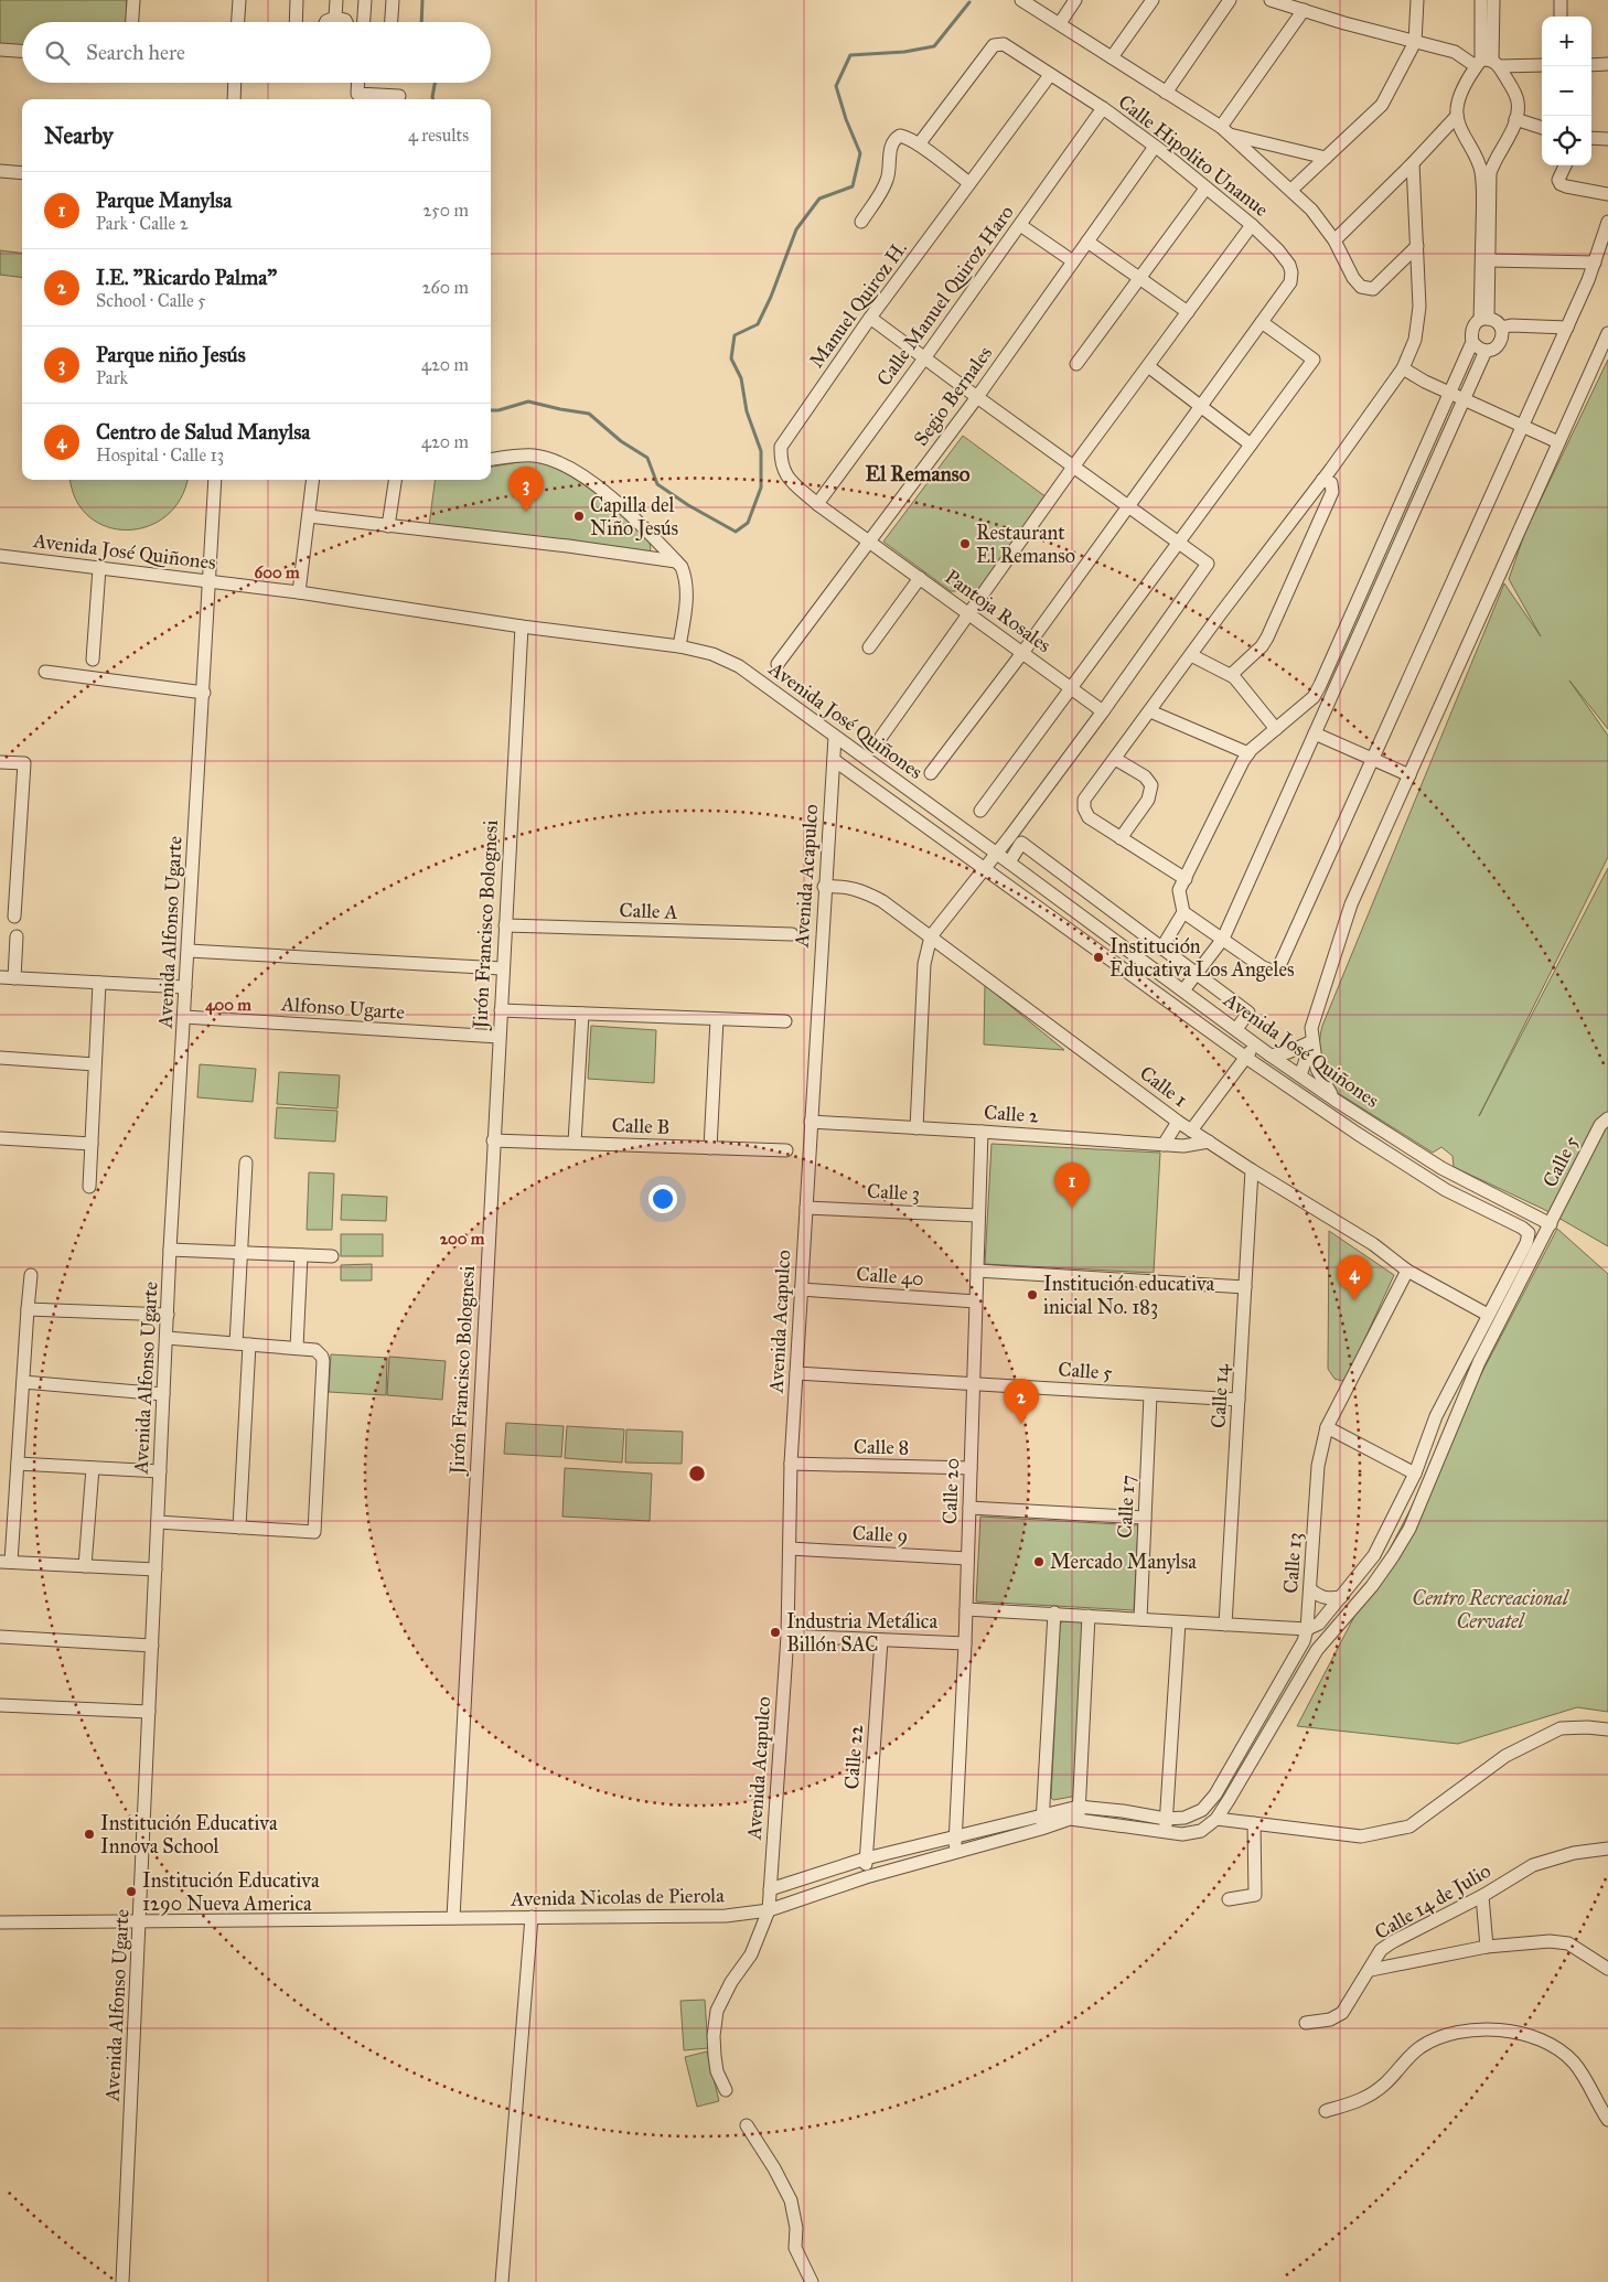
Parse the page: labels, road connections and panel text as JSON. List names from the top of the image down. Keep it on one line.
{"streets":{"street":["Calle Hipolito Unanue","Calle Manuel Quiroz Haro","Manuel Quiroz H.","Segio Bernales","Avenida José Quiñones","Pantoja Rosales","Avenida Acapulco","Calle A","Jirón Francisco Bolognesi","Avenida Alfonso Ugarte","Alfonso Ugarte","Calle 1","Calle 2","Calle B","Calle 5","Calle 3","Calle 40","Calle 14","Calle 8","Calle 20","Calle 17","Calle 9","Calle 13","Calle 22","Avenida Nicolas de Pierola","Calle 14 de Julio"]},"crossings":[["Calle Hipolito Unanue","Calle Manuel Quiroz Haro"],["Calle Hipolito Unanue","Manuel Quiroz H."],["Calle Hipolito Unanue","Segio Bernales"],["Calle Manuel Quiroz Haro","Manuel Quiroz H."],["Manuel Quiroz H.","Segio Bernales"],["Manuel Quiroz H.","Pantoja Rosales"],["Segio Bernales","Pantoja Rosales"],["Avenida José Quiñones","Avenida Acapulco"],["Avenida José Quiñones","Jirón Francisco Bolognesi"],["Avenida José Quiñones","Avenida Alfonso Ugarte"],["Avenida José Quiñones","Calle 5"],["Avenida Acapulco","Calle 1"],["Avenida Acapulco","Calle 2"],["Avenida Acapulco","Calle 5"],["Avenida Acapulco","Calle 3"],["Avenida Acapulco","Calle 40"],["Avenida Acapulco","Calle 8"],["Avenida Acapulco","Calle 9"],["Avenida Acapulco","Avenida Nicolas de Pierola"],["Calle A","Jirón Francisco Bolognesi"],["Jirón Francisco Bolognesi","Alfonso Ugarte"],["Jirón Francisco Bolognesi","Calle B"],["Jirón Francisco Bolognesi","Avenida Nicolas de Pierola"],["Avenida Alfonso Ugarte","Alfonso Ugarte"],["Avenida Alfonso Ugarte","Avenida Nicolas de Pierola"],["Calle 1","Calle 2"],["Calle 1","Calle 14"],["Calle 1","Calle 13"],["Calle 2","Calle 20"],["Calle 5","Calle 14"],["Calle 5","Calle 20"],["Calle 5","Calle 17"],["Calle 5","Avenida Nicolas de Pierola"],["Calle 3","Calle 20"],["Calle 40","Calle 20"],["Calle 8","Calle 20"],["Calle 20","Calle 9"],["Calle 20","Avenida Nicolas de Pierola"],["Calle 22","Avenida Nicolas de Pierola"]],"districts":["El Remanso"],"parks":["Centro Recreacional Cervatel"],"places":["Capilla del Niño Jesús","Restaurant El Remanso","Institución Educativa Los Angeles","Institución educativa inicial No. 183","Mercado Manylsa","Industria Metálica Billón SAC","Institución Educativa Innova School","Institución Educativa 1290 Nueva America"],"page":{"map_buttons":["+","−"],"search":"Search here","heading":["Nearby","4 results"],"list":[{"mark":"1","name":"Parque Manylsa","note":"Park · Calle 2","value":"250 m"},{"mark":"2","name":"I.E. \"Ricardo Palma\"","note":"School · Calle 5","value":"260 m"},{"mark":"3","name":"Parque niño Jesús","note":"Park","value":"420 m"},{"mark":"4","name":"Centro de Salud Manylsa","note":"Hospital · Calle 13","value":"420 m"}],"pins":["3","1","4","2"]},"rings":["600 m","400 m","200 m"]}
